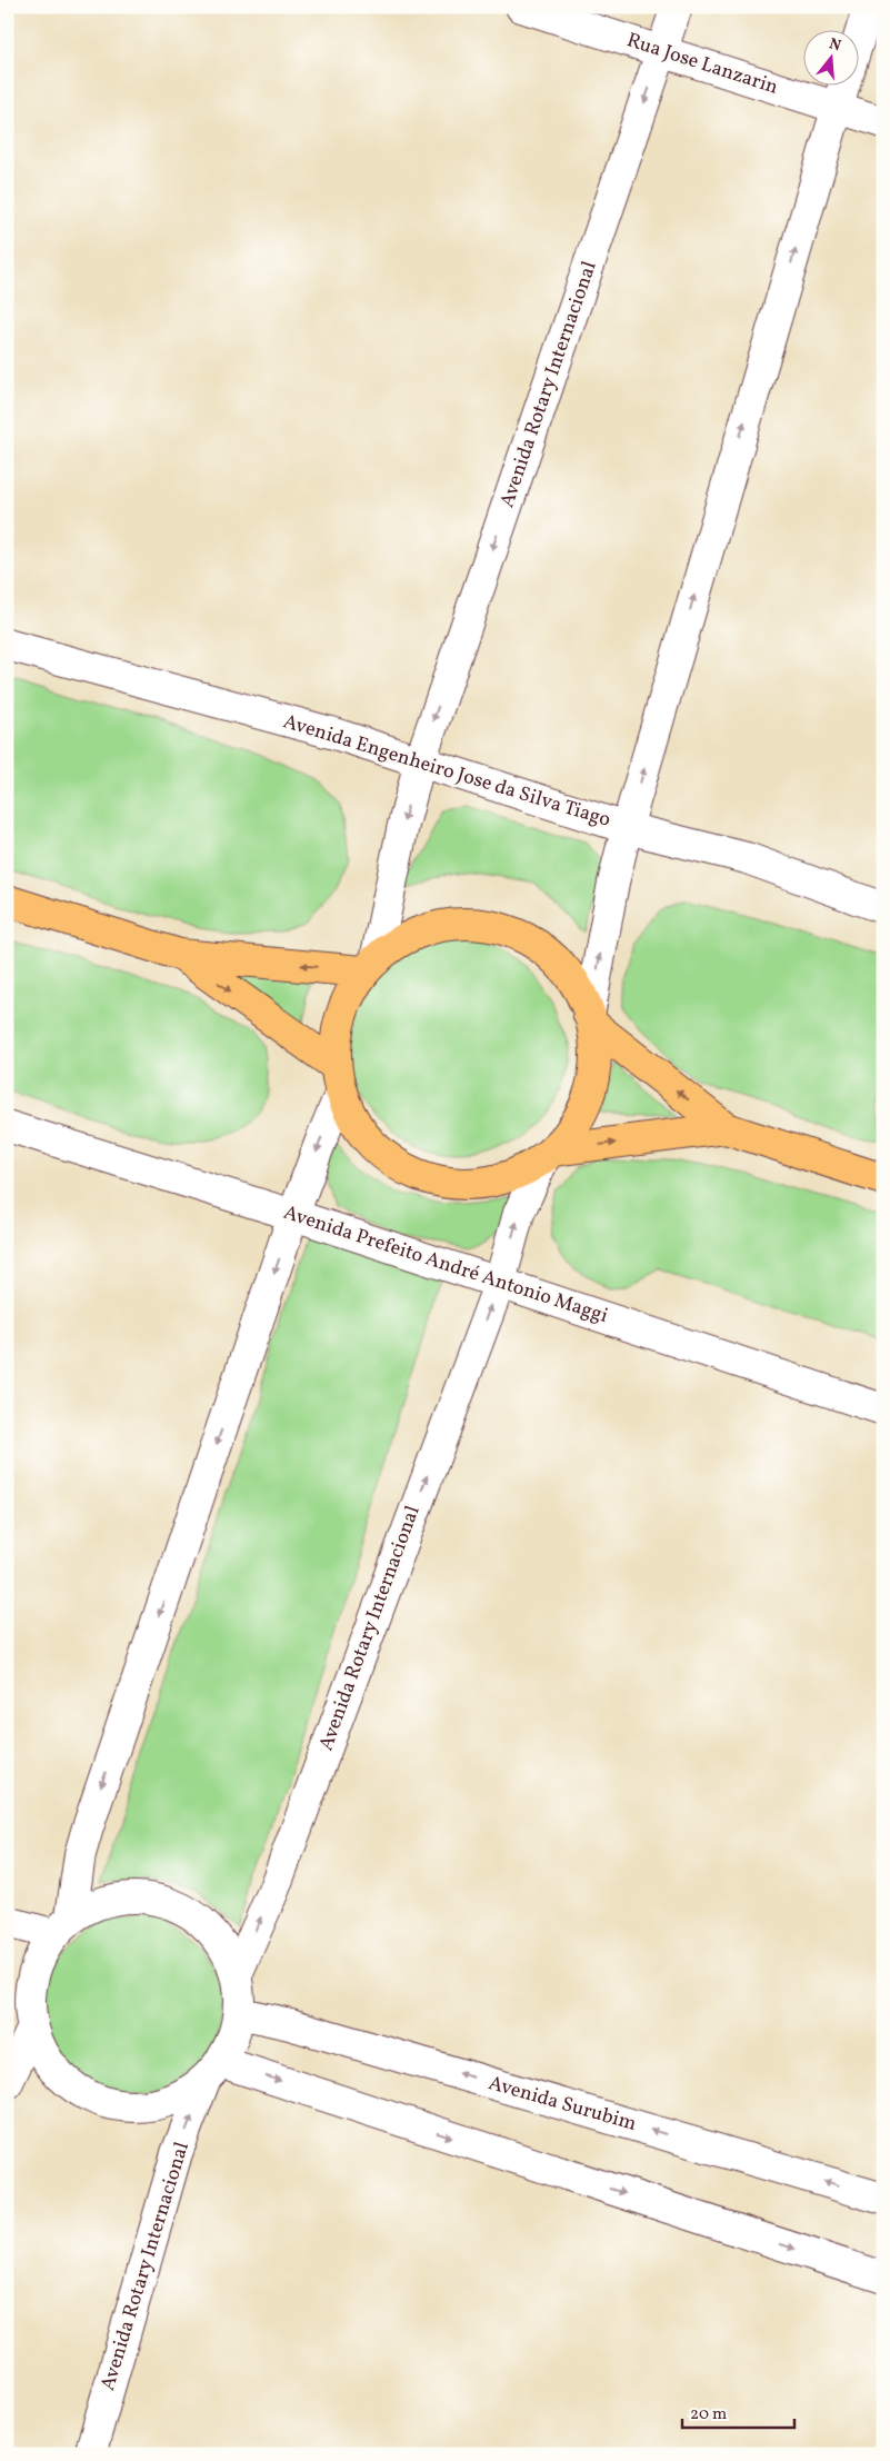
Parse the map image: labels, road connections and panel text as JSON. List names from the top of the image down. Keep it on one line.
{"streets":{"street":["Rua Jose Lanzarin","Avenida Rotary Internacional","Avenida Engenheiro Jose da Silva Tiago","Avenida Prefeito André Antonio Maggi","Avenida Surubim"]},"crossings":[["Rua Jose Lanzarin","Avenida Rotary Internacional"],["Avenida Rotary Internacional","Avenida Engenheiro Jose da Silva Tiago"],["Avenida Rotary Internacional","Avenida Prefeito André Antonio Maggi"],["Avenida Rotary Internacional","Avenida Surubim"]],"scale_bar":"20 m","north":"top"}
